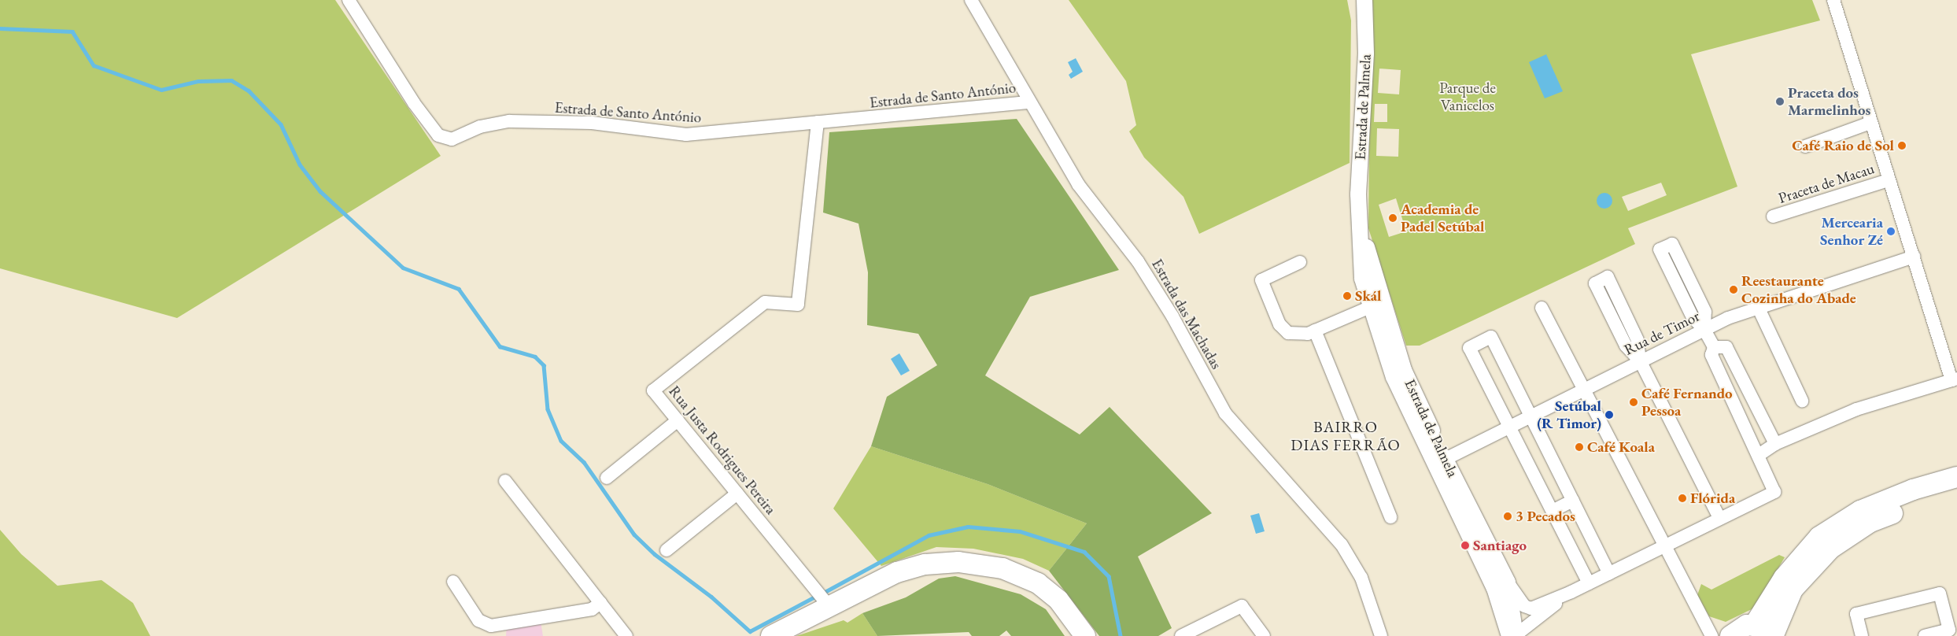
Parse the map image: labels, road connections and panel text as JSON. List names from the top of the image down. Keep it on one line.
{"streets":{"street":["Estrada de Santo António","Estrada de Palmela","Praceta de Macau","Estrada das Machadas","Rua de Timor","Rua Justa Rodrigues Pereira"]},"crossings":[["Estrada de Santo António","Estrada das Machadas"],["Estrada de Santo António","Rua Justa Rodrigues Pereira"],["Estrada de Palmela","Rua de Timor"]],"districts":["BAIRRO DIAS FERRÃO"],"parks":["Parque de Vanicelos"],"places":["Praceta dos Marmelinhos","Café Raio de Sol","Academia de Padel Setúbal","Mercearia Senhor Zé","Reestaurante Cozinha do Abade","Skál","Café Fernando Pessoa","Setúbal (R Timor)","Café Koala","Flórida","3 Pecados","Santiago"]}
